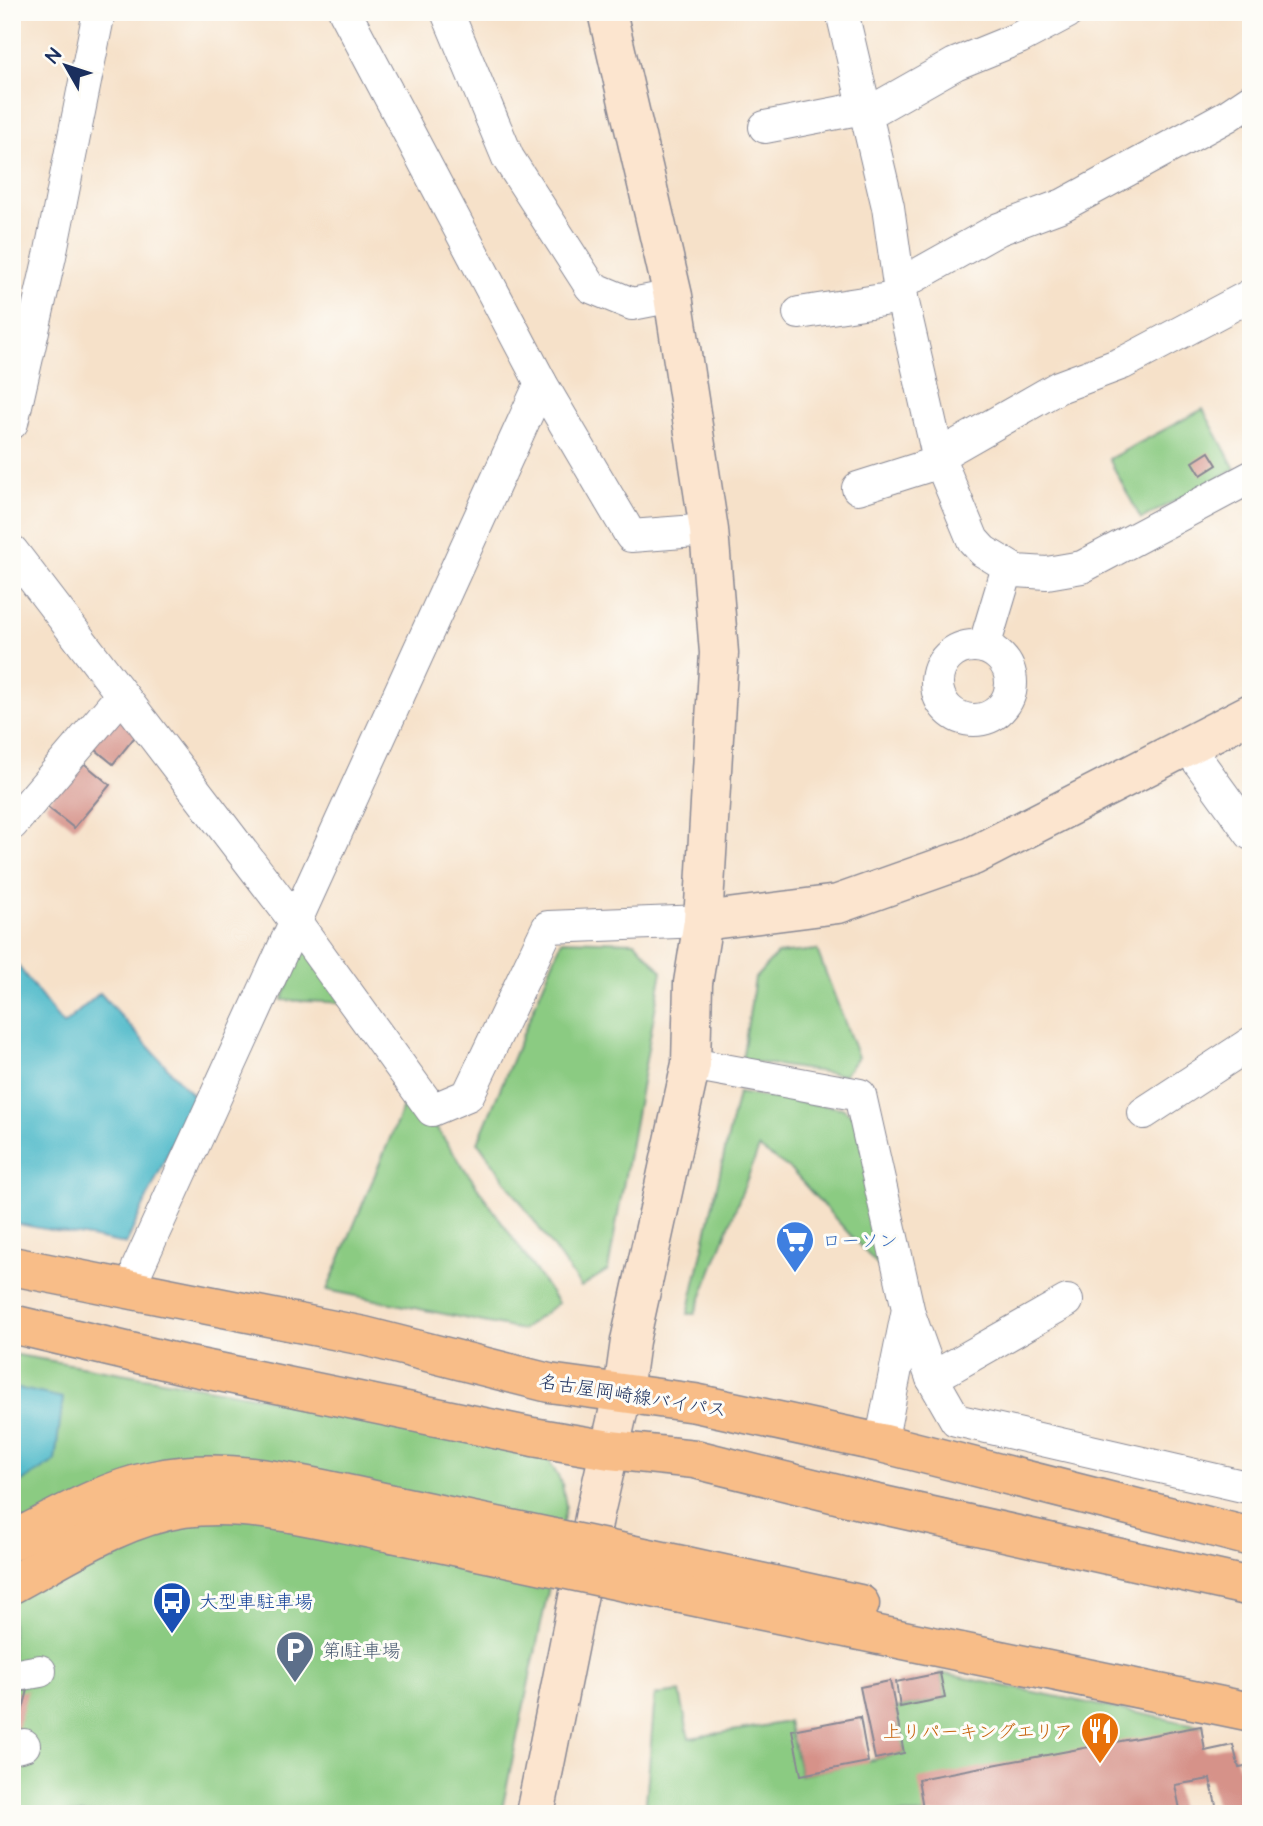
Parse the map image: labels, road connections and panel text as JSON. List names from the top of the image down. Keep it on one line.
{"streets":{"main road":["名古屋岡崎線バイパス"]},"places":{"supermarket":["ローソン"],"bus stop":["大型車駐車場"],"parking":["第1駐車場"],"restaurant":["上りパーキングエリア"]},"north":"top left"}
